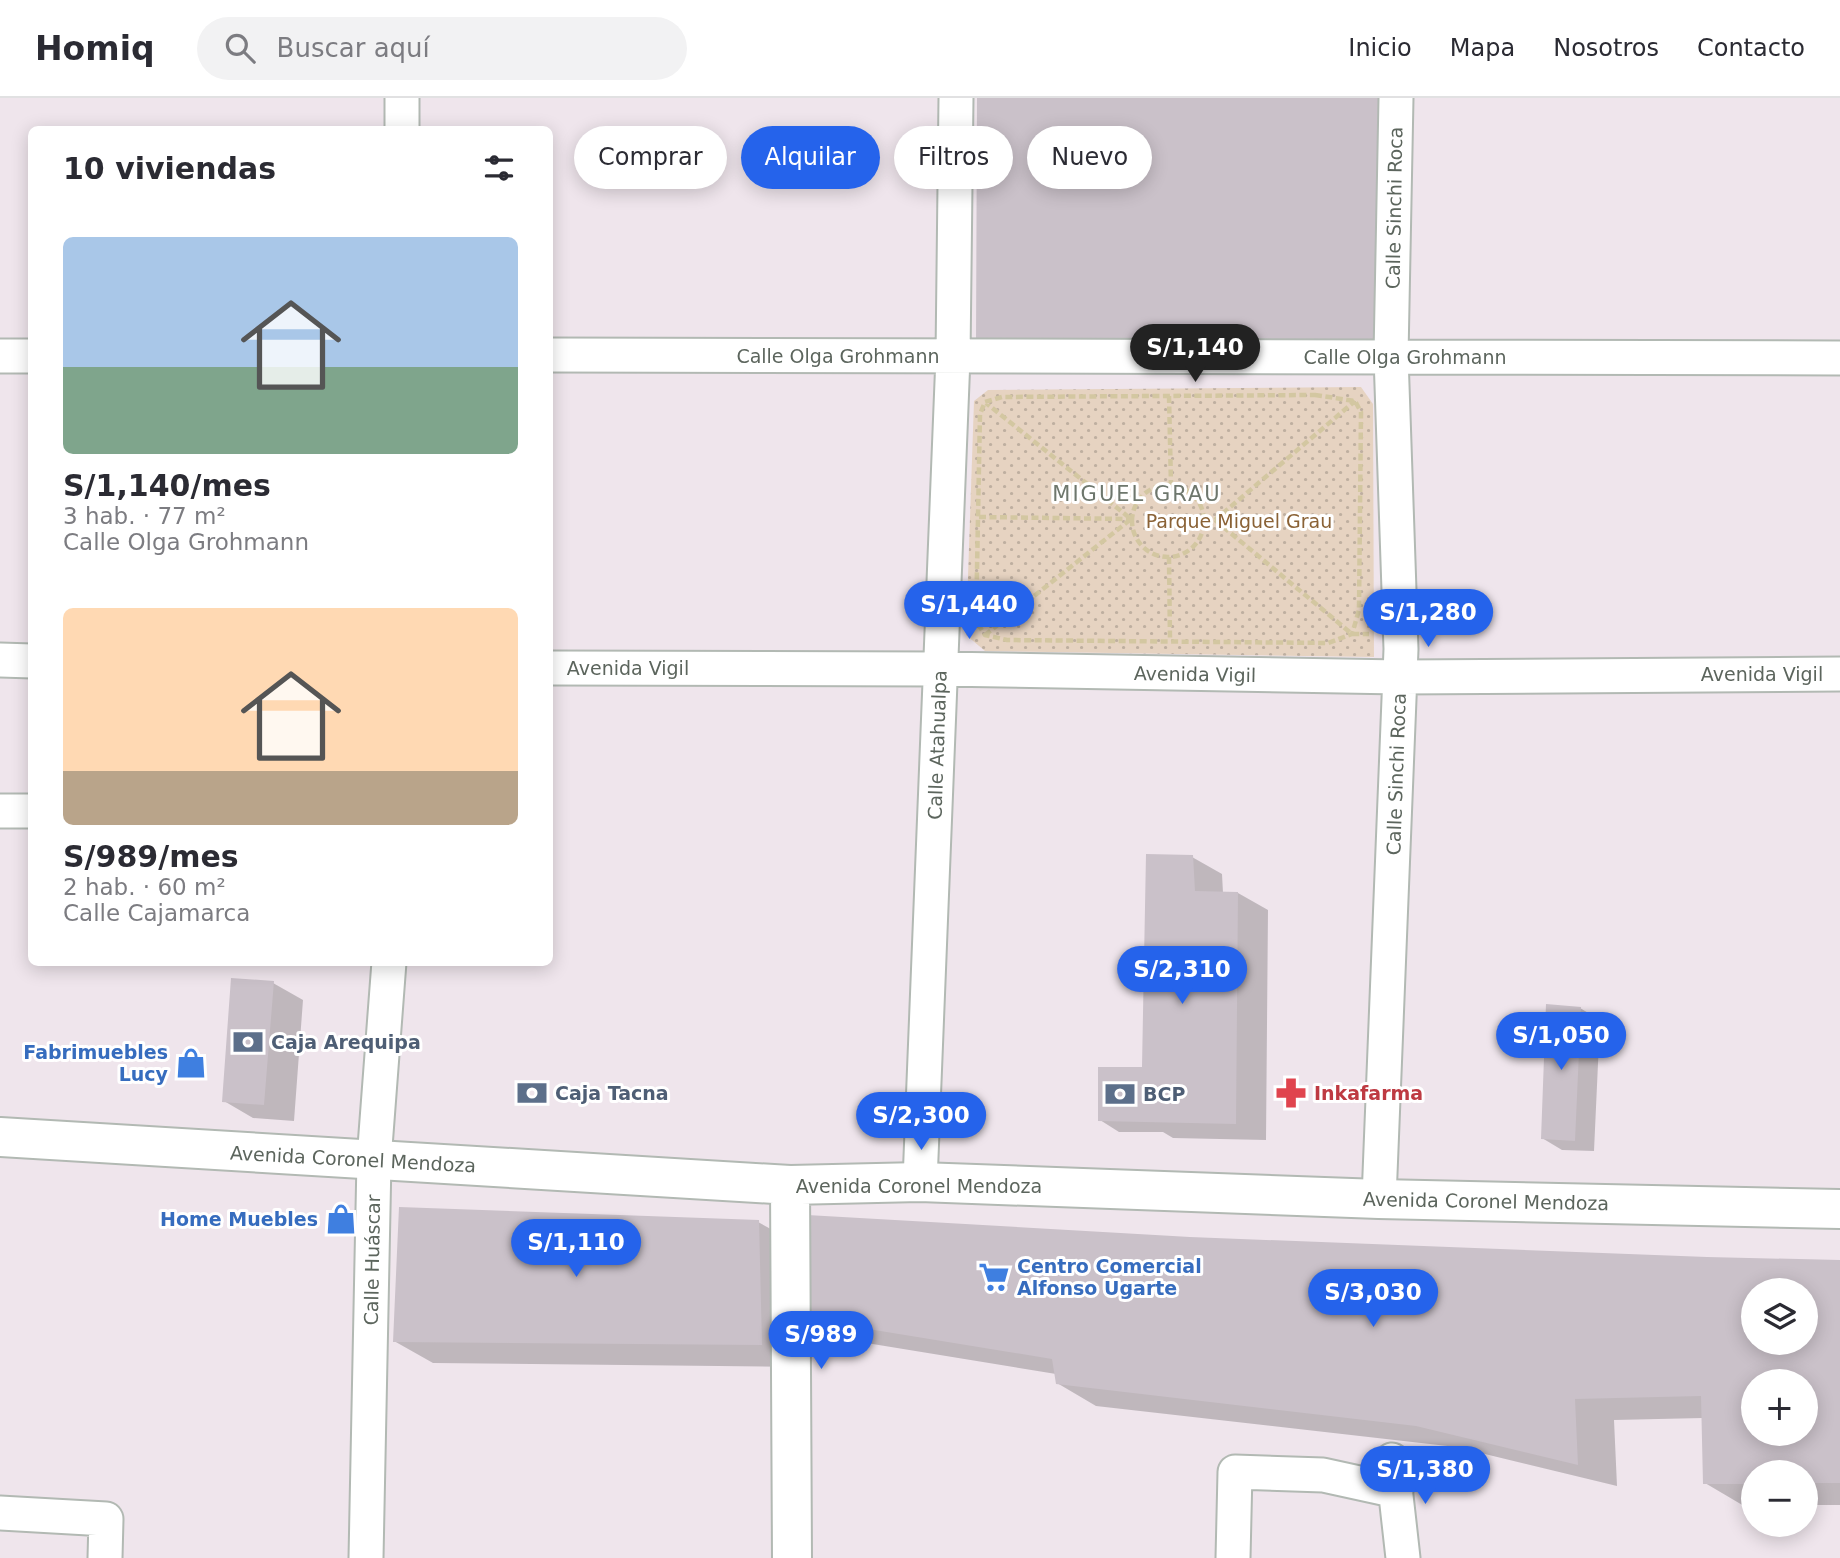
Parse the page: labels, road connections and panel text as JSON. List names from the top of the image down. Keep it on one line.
{"streets":{"street":["Calle Sinchi Roca","Calle Olga Grohmann","Avenida Vigil","Calle Atahualpa","Avenida Coronel Mendoza","Calle Huáscar"]},"crossings":[["Calle Sinchi Roca","Calle Olga Grohmann"],["Calle Sinchi Roca","Avenida Vigil"],["Calle Sinchi Roca","Avenida Coronel Mendoza"],["Calle Olga Grohmann","Calle Atahualpa"],["Avenida Vigil","Calle Atahualpa"],["Calle Atahualpa","Avenida Coronel Mendoza"],["Avenida Coronel Mendoza","Calle Huáscar"]],"districts":["MIGUEL GRAU"],"parks":["Parque Miguel Grau"],"places":{"bank":["Caja Arequipa","Caja Tacna","BCP"],"shop":["Fabrimuebles Lucy","Home Muebles"],"pharmacy":["Inkafarma"],"supermarket":["Centro Comercial Alfonso Ugarte"]},"page":{"header":"Homiq","search":"Buscar aquí","nav":["Inicio","Mapa","Nosotros","Contacto"],"chip":["Comprar","Alquilar","Filtros","Nuevo"],"heading":"10 viviendas","list":[{"name":"S/1,140/mes","note":"3 hab. · 77 m² · Calle Olga Grohmann"},{"name":"S/989/mes","note":"2 hab. · 60 m² · Calle Cajamarca"}],"price":["S/1,140","S/1,440","S/1,280","S/2,310","S/1,050","S/2,300","S/1,110","S/3,030","S/989","S/1,380"],"map_buttons":["+","−"]}}
